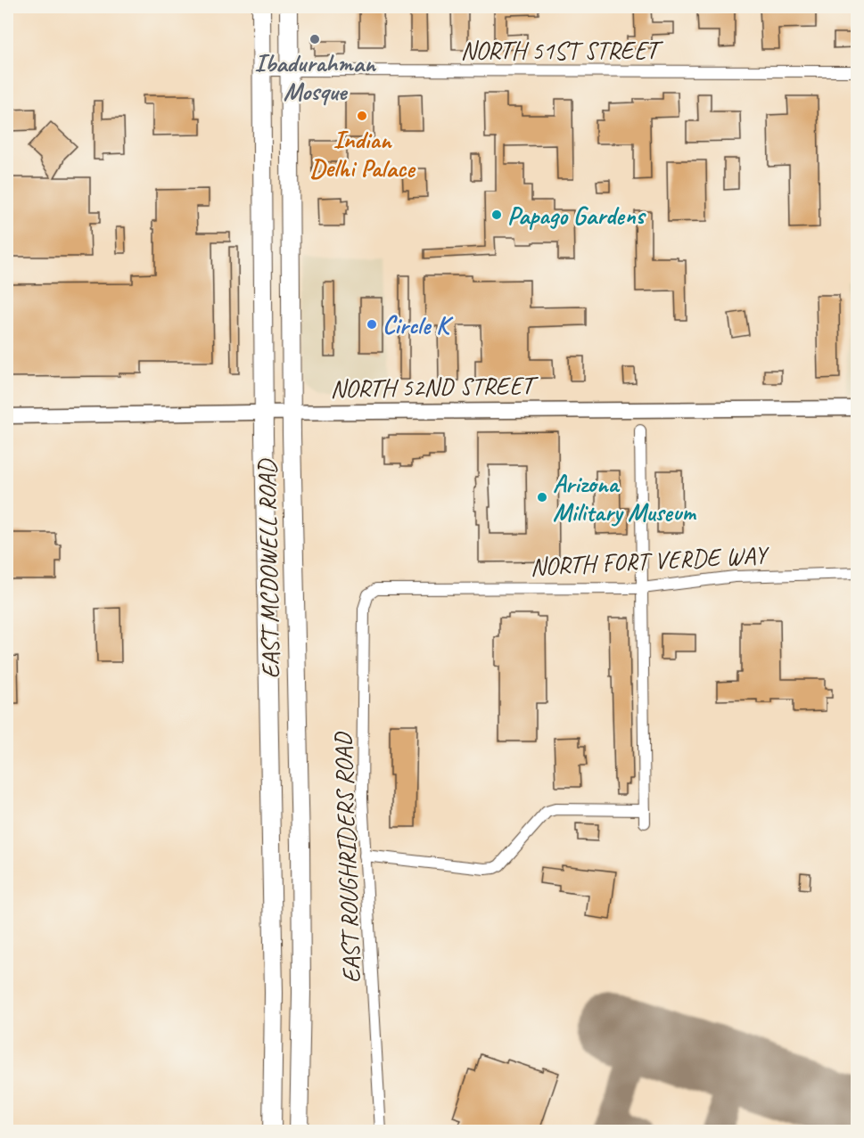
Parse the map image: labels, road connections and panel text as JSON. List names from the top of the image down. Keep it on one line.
{"streets":{"main road":["NORTH 52ND STREET","EAST MCDOWELL ROAD"],"street":["NORTH 51ST STREET","NORTH FORT VERDE WAY","EAST ROUGHRIDERS ROAD"]},"crossings":[["NORTH 51ST STREET","EAST MCDOWELL ROAD"],["NORTH 52ND STREET","EAST MCDOWELL ROAD"],["NORTH FORT VERDE WAY","EAST ROUGHRIDERS ROAD"]],"places":["Ibadurahman Mosque","Indian Delhi Palace","Papago Gardens","Circle K","Arizona Military Museum"]}
